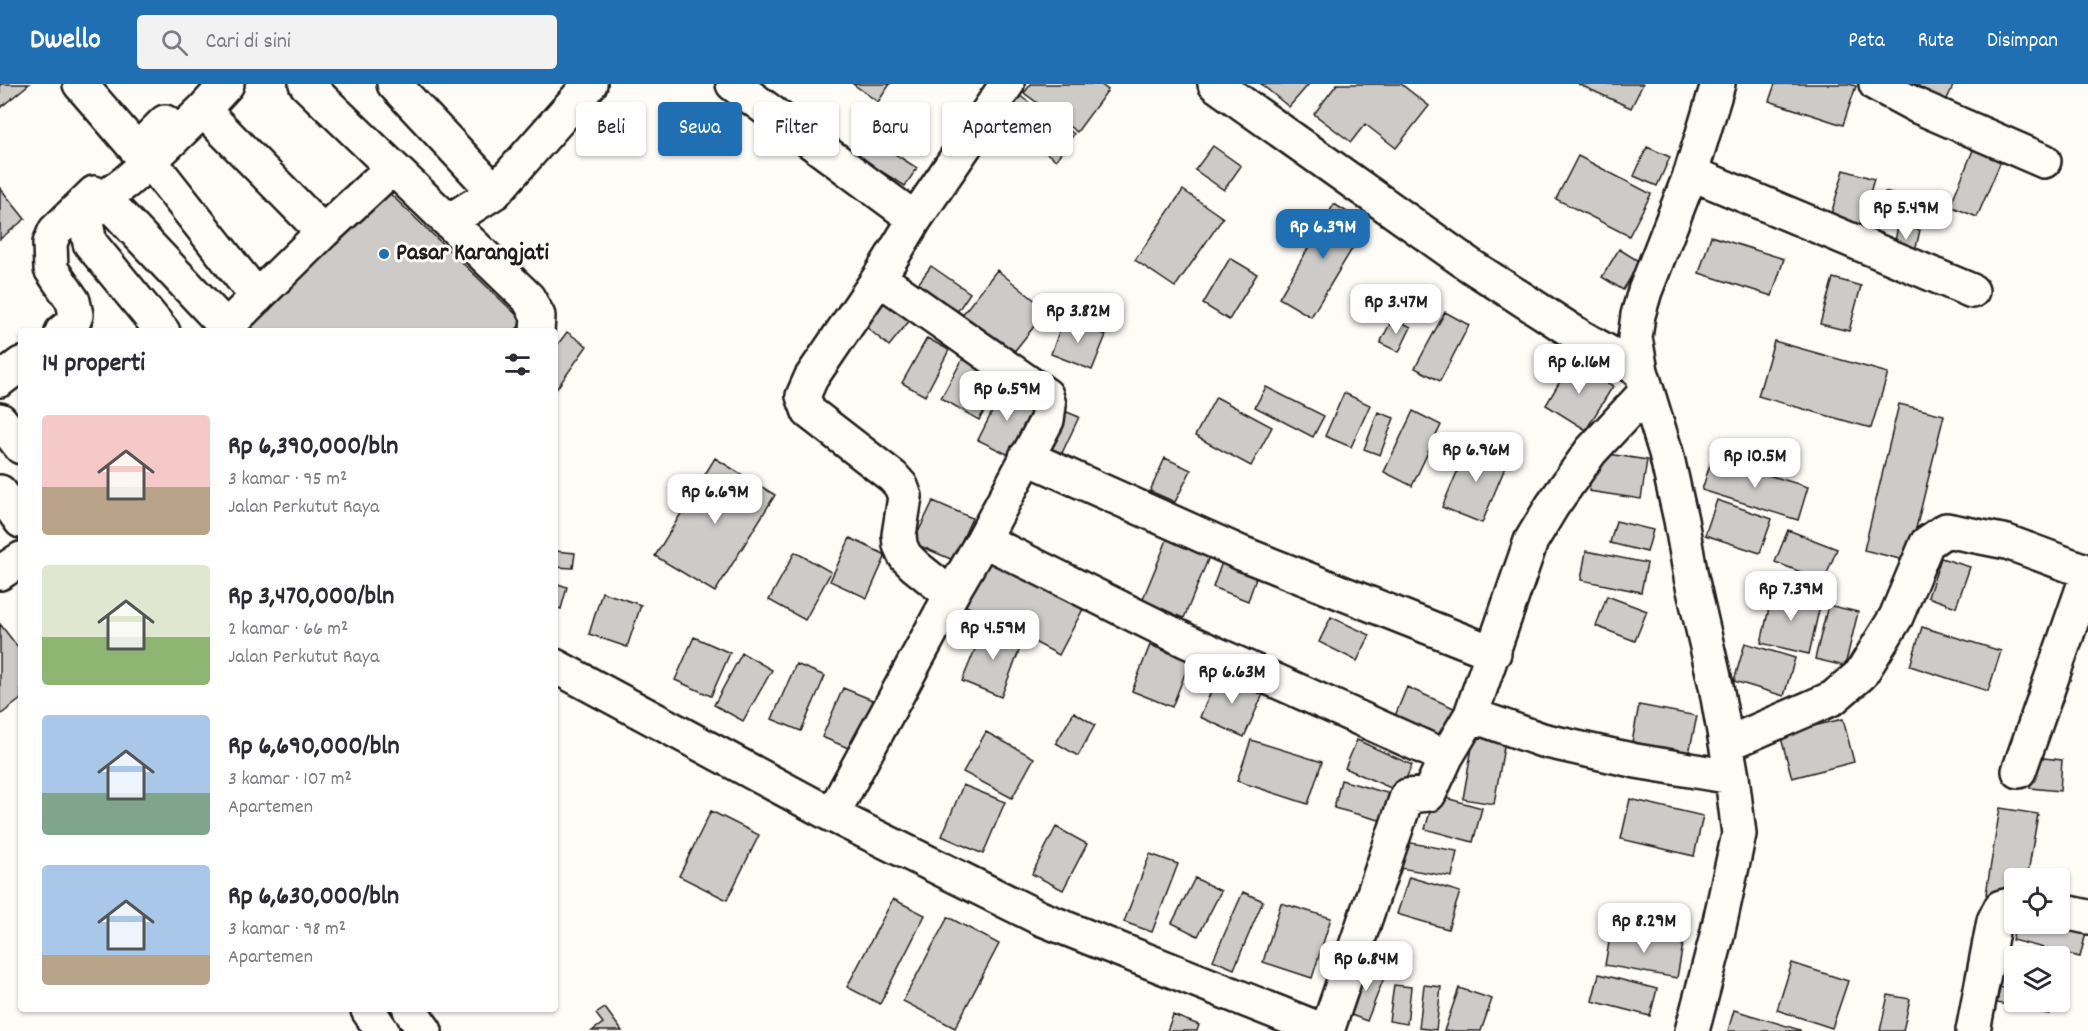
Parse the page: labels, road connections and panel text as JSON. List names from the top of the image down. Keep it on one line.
{"places":["Pasar Karangjati"],"page":{"header":"Dwello","search":"Cari di sini","nav":["Peta","Rute","Disimpan"],"chip":["Beli","Sewa","Filter","Baru","Apartemen"],"price":["Rp 5.49M","Rp 6.39M","Rp 3.47M","Rp 3.82M","Rp 6.16M","Rp 6.59M","Rp 6.96M","Rp 10.5M","Rp 6.69M","Rp 7.39M","Rp 4.59M","Rp 6.63M","Rp 8.29M","Rp 6.84M"],"heading":"14 properti","list":[{"name":"Rp 6,390,000/bln","note":"3 kamar · 95 m² · Jalan Perkutut Raya"},{"name":"Rp 3,470,000/bln","note":"2 kamar · 66 m² · Jalan Perkutut Raya"},{"name":"Rp 6,690,000/bln","note":"3 kamar · 107 m² · Apartemen"},{"name":"Rp 6,630,000/bln","note":"3 kamar · 98 m² · Apartemen"}]}}
